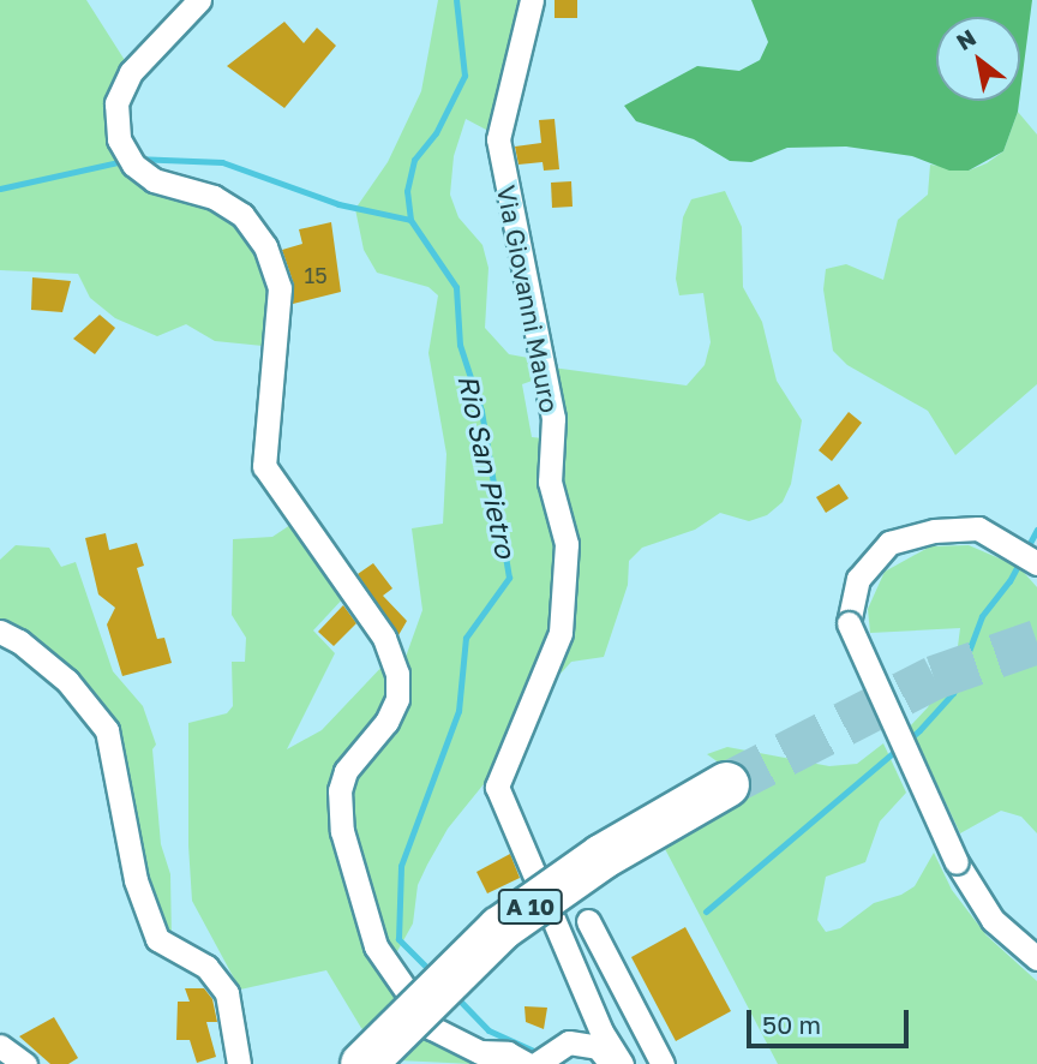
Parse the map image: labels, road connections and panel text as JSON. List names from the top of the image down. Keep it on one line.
{"streets":{"highway":["A 10"],"street":["Via Giovanni Mauro"]},"water":["Rio San Pietro"],"house_numbers":["15"],"scale_bar":"50 m","north":"top left"}
